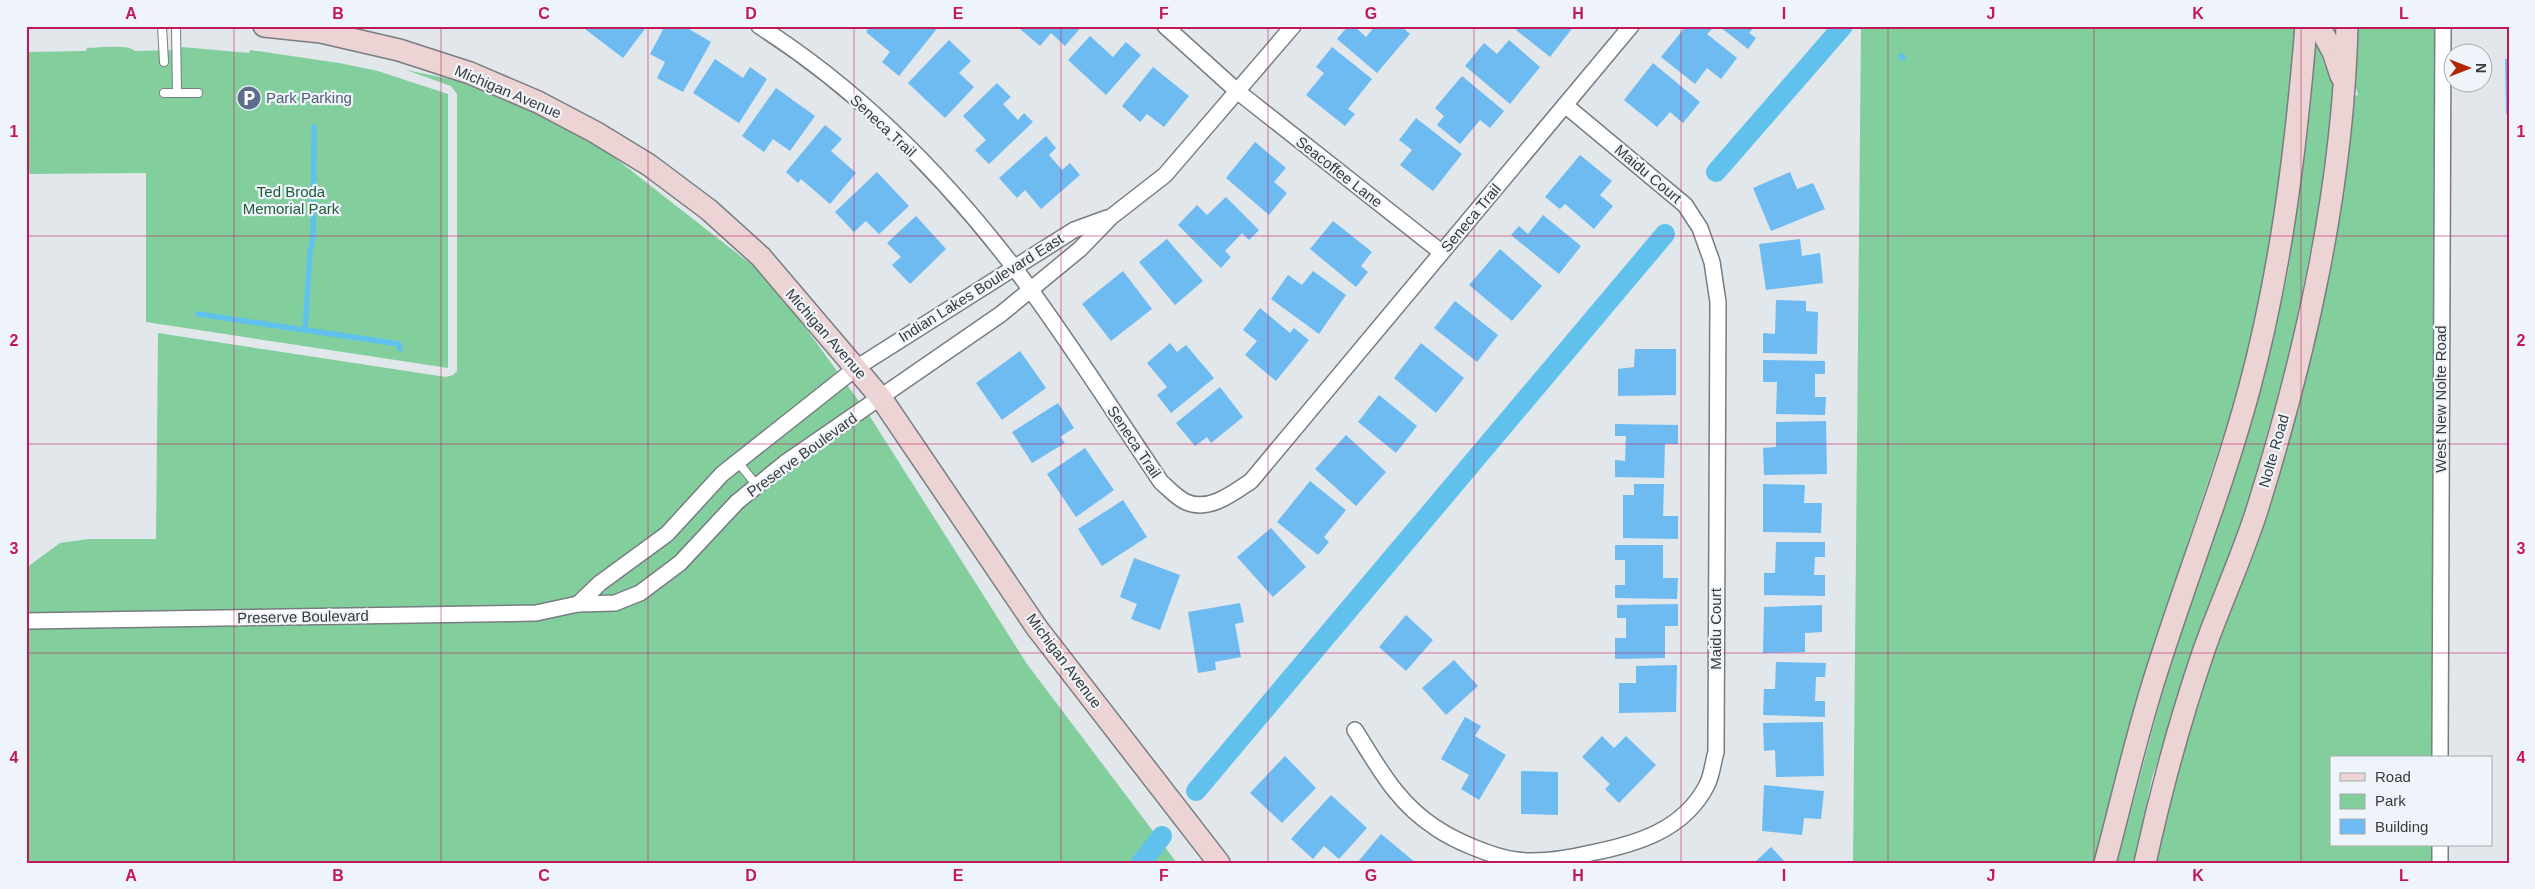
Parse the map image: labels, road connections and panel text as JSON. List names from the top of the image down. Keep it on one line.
{"streets":{"street":["Michigan Avenue","Seneca Trail","Seacoffee Lane","Maidu Court","Indian Lakes Boulevard East","West New Nolte Road","Nolte Road","Preserve Boulevard"]},"crossings":[["Michigan Avenue","Indian Lakes Boulevard East"],["Michigan Avenue","Preserve Boulevard"],["Seneca Trail","Seacoffee Lane"],["Seneca Trail","Maidu Court"],["Seneca Trail","Indian Lakes Boulevard East"],["Seacoffee Lane","Indian Lakes Boulevard East"],["Indian Lakes Boulevard East","Preserve Boulevard"]],"parks":["Ted Broda Memorial Park"],"places":{"parking":["Park Parking"]},"legend":["Road","Park","Building"],"north":"right","grid":{"columns":["A","B","C","D","E","F","G","H","I","J","K","L"],"rows":["1","2","3","4"]}}
